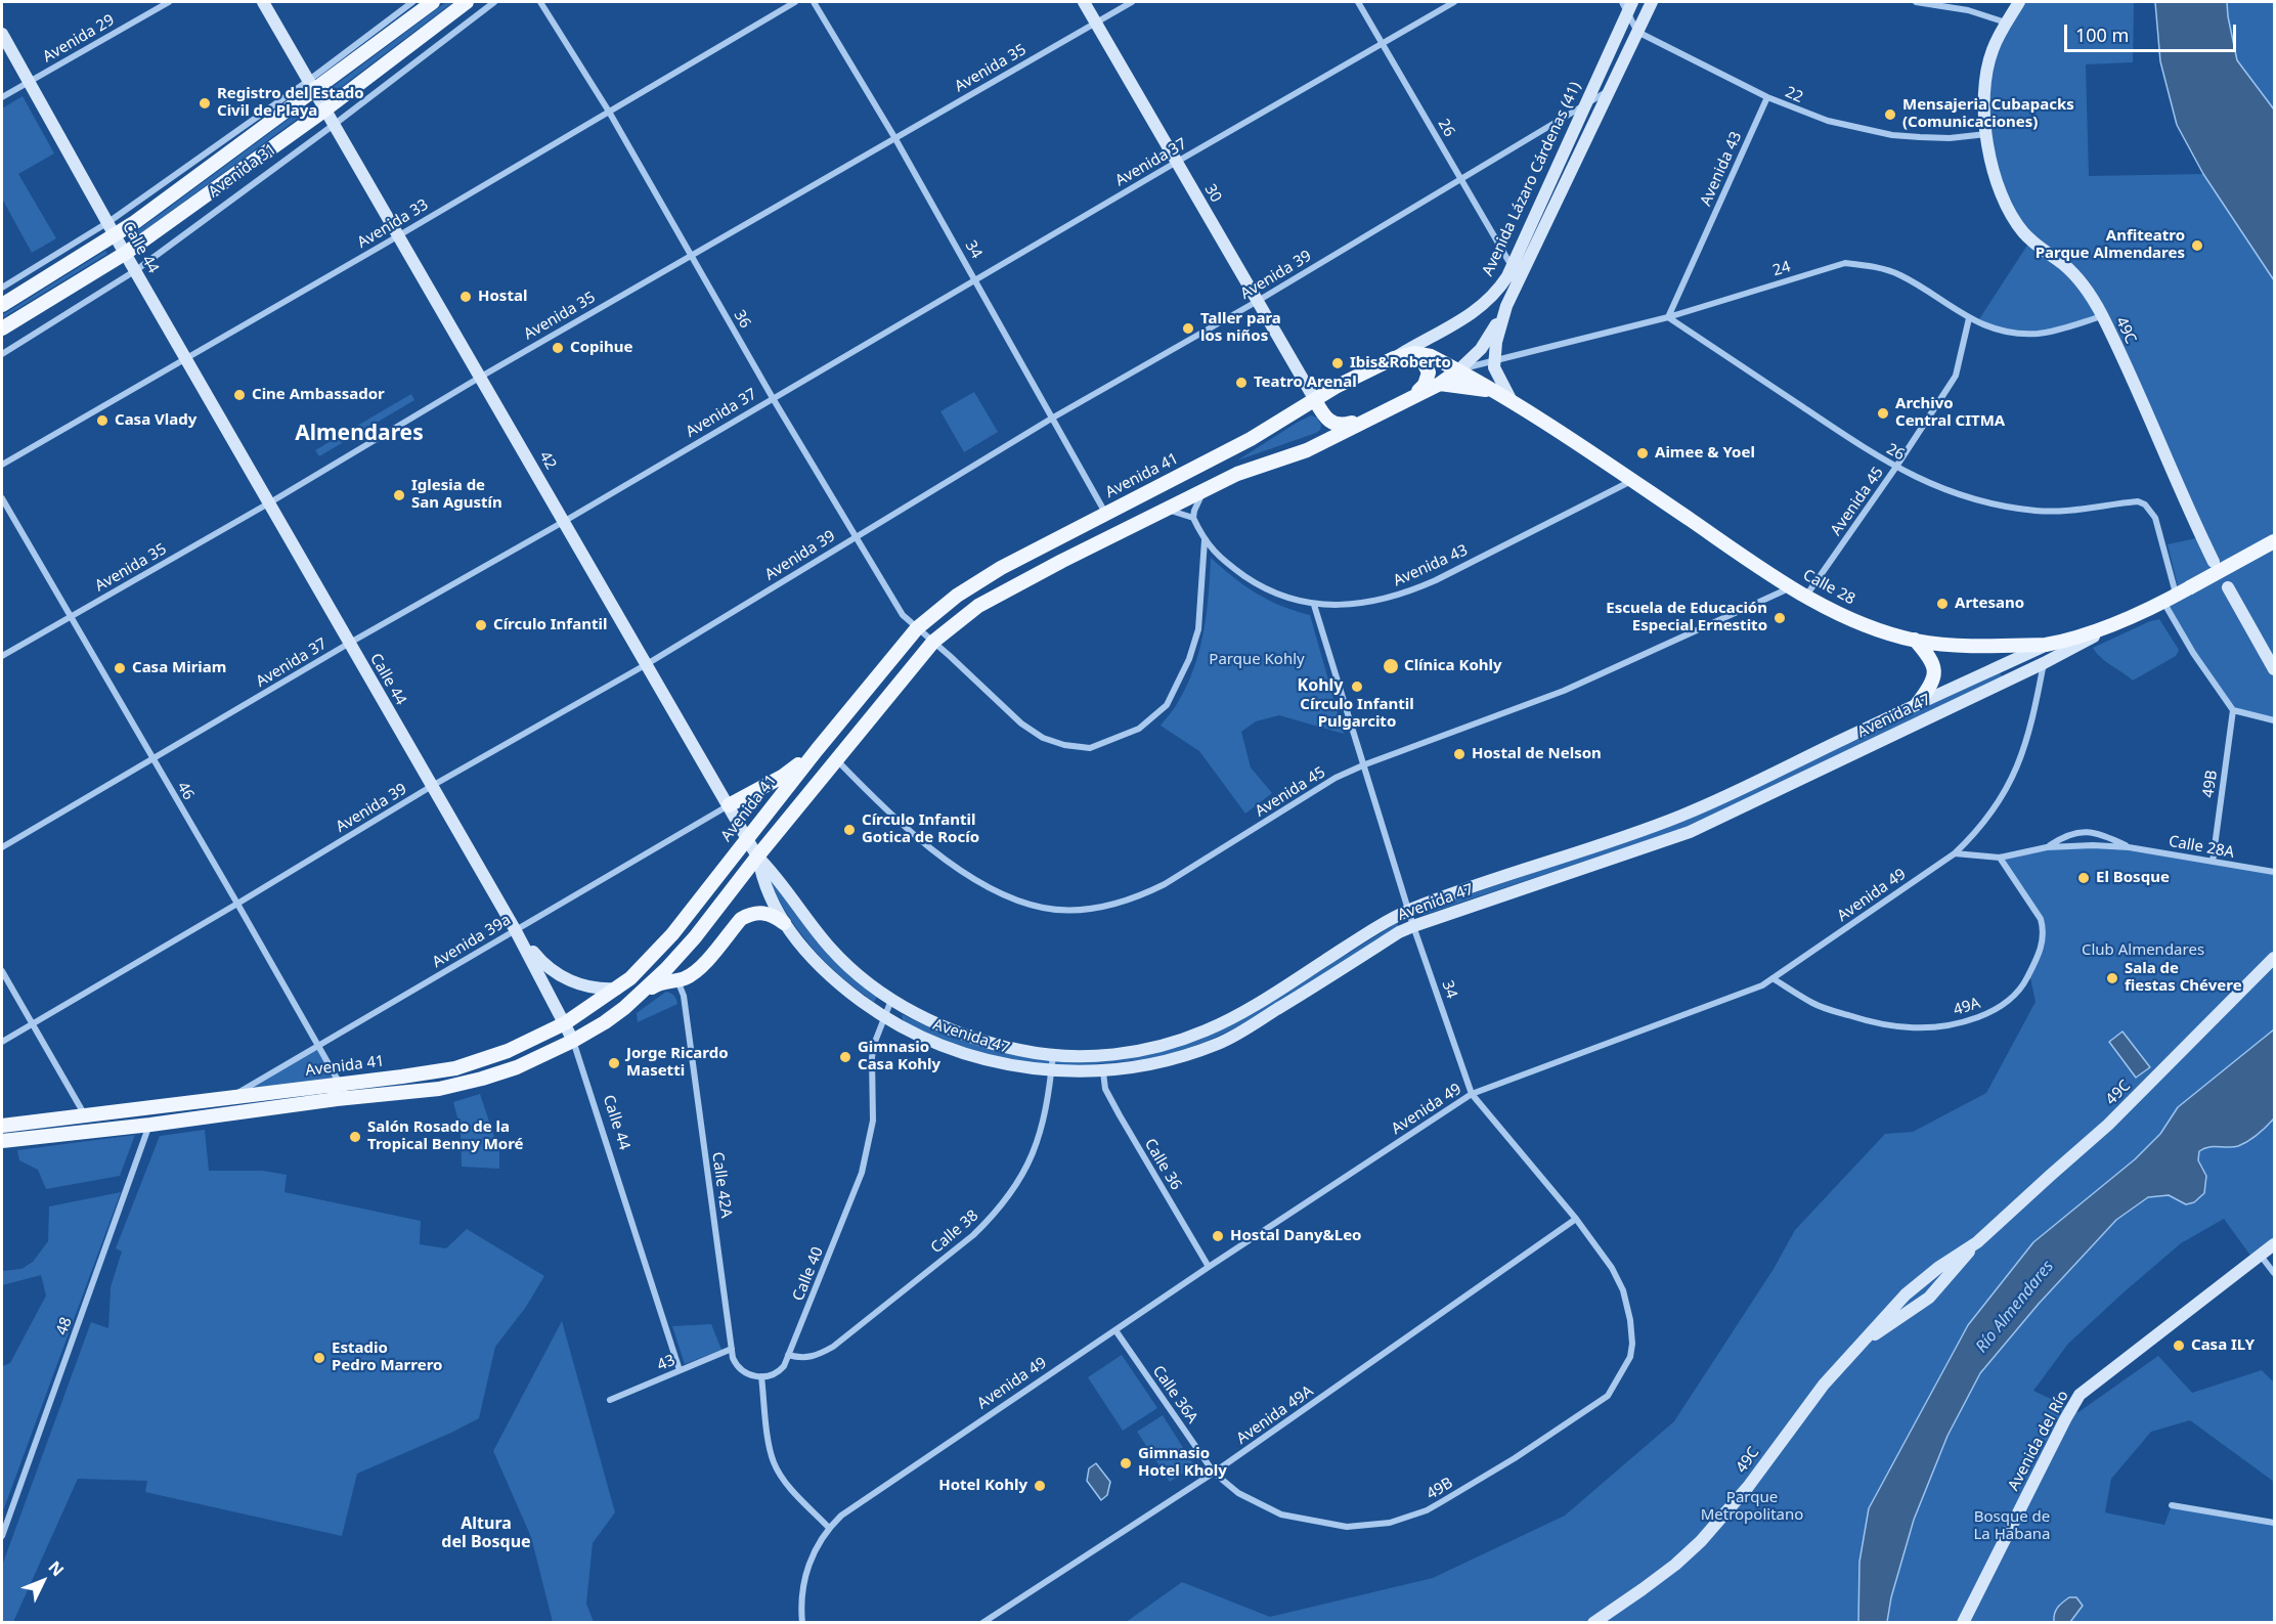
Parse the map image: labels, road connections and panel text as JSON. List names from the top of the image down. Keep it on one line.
{"streets":{"main road":["Avenida 31","Avenida Lázaro Cárdenas (41)","30","Calle 44","49C","42","Avenida 41","Calle 28","Avenida 47","Avenida del Río"],"street":["Avenida 29","Avenida 35","22","26","Avenida 37","Avenida 43","Avenida 33","34","24","Avenida 39","36","Avenida 45","49B","46","Calle 28A","Avenida 49","Avenida 39a","49A","Calle 36","Calle 42A","Calle 38","Calle 40","48","43","Calle 36A","Avenida 49A"]},"crossings":[["Avenida 29","Calle 44"],["Avenida 35","30"],["Avenida 35","Calle 44"],["Avenida 35","34"],["Avenida 35","36"],["Avenida 35","42"],["Avenida 35","46"],["22","Avenida 43"],["22","Avenida Lázaro Cárdenas (41)"],["22","49C"],["26","Avenida 37"],["26","Avenida 43"],["26","Avenida Lázaro Cárdenas (41)"],["26","24"],["26","Avenida 39"],["26","Avenida 45"],["26","Calle 28"],["Avenida 37","30"],["Avenida 37","Calle 44"],["Avenida 37","34"],["Avenida 37","36"],["Avenida 37","42"],["Avenida 37","46"],["Avenida 43","34"],["Avenida 43","24"],["Avenida 43","Calle 28"],["Avenida 31","Calle 44"],["Avenida 31","42"],["Avenida Lázaro Cárdenas (41)","24"],["Avenida Lázaro Cárdenas (41)","Avenida 39"],["Avenida Lázaro Cárdenas (41)","Avenida 41"],["Avenida Lázaro Cárdenas (41)","Calle 28"],["30","Avenida 39"],["30","Avenida 41"],["Avenida 33","Calle 44"],["Avenida 33","36"],["Avenida 33","42"],["Calle 44","Avenida 39"],["Calle 44","Avenida 41"],["Calle 44","Avenida 39a"],["Calle 44","43"],["34","Avenida 39"],["34","Avenida 41"],["34","Avenida 45"],["34","Avenida 47"],["34","49B"],["34","Avenida 49"],["34","Avenida 49A"],["24","49C"],["24","Avenida 45"],["24","Calle 28"],["Avenida 39","36"],["Avenida 39","42"],["Avenida 39","46"],["36","Avenida 41"],["42","Avenida 41"],["42","Avenida 47"],["42","Avenida 39a"],["Avenida 41","Avenida 45"],["Avenida 41","Calle 28"],["Avenida 41","Avenida 47"],["Avenida 41","46"],["Avenida 41","Avenida 39a"],["Avenida 41","48"],["Avenida 45","Calle 28"],["Calle 28","Avenida 47"],["Avenida 47","Avenida 49"],["Avenida 47","Calle 36"],["Avenida 47","Calle 38"],["Avenida 47","Calle 40"],["49B","Calle 28A"],["49B","Calle 36A"],["49B","Avenida 49A"],["46","Avenida 39a"],["Calle 28A","Avenida 49"],["Calle 28A","49A"],["Avenida 49","49A"],["Avenida 49","Calle 36"],["Avenida 49","Calle 36A"],["Calle 42A","Calle 40"],["Calle 42A","43"],["Calle 38","Calle 40"],["Calle 36A","Avenida 49A"]],"districts":["Almendares","Kohly","Altura del Bosque"],"water":["Río Almendares"],"parks":["Parque Kohly","Club Almendares","Parque Metropolitano","Bosque de La Habana"],"places":["Registro del Estado Civil de Playa","Mensajeria Cubapacks (Comunicaciones)","Anfiteatro Parque Almendares","Hostal","Taller para los niños","Copihue","Ibis&Roberto","Teatro Arenal","Cine Ambassador","Archivo Central CITMA","Casa Vlady","Aimee & Yoel","Iglesia de San Agustín","Artesano","Escuela de Educación Especial Ernestito","Círculo Infantil","Clínica Kohly","Casa Miriam","Círculo Infantil Pulgarcito","Hostal de Nelson","Círculo Infantil Gotica de Rocío","El Bosque","Sala de fiestas Chévere","Gimnasio Casa Kohly","Jorge Ricardo Masetti","Salón Rosado de la Tropical Benny Moré","Hostal Dany&Leo","Casa ILY","Estadio Pedro Marrero","Gimnasio Hotel Kholy","Hotel Kohly"],"scale_bar":"100 m","north":"top right"}
